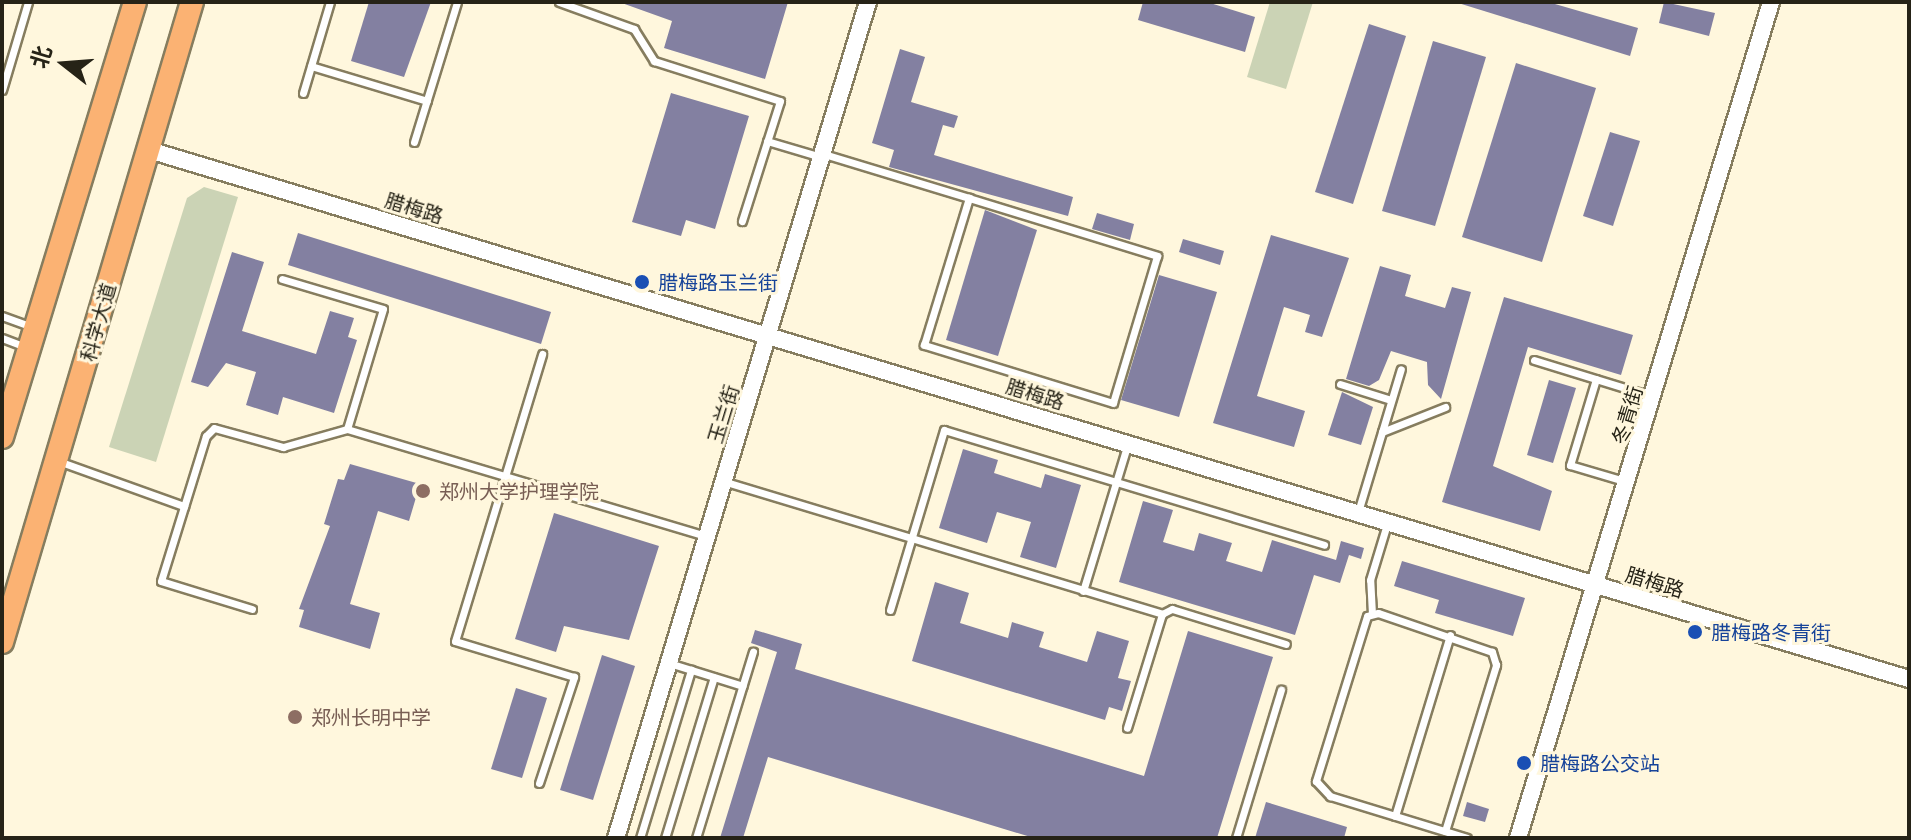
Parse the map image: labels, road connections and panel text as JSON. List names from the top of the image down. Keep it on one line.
{"streets":{"main road":["科学大道"],"street":["腊梅路","玉兰街","冬青街"]},"crossings":[["腊梅路","科学大道"],["腊梅路","玉兰街"],["腊梅路","冬青街"]],"places":["腊梅路玉兰街","郑州大学护理学院","腊梅路冬青街","郑州长明中学","腊梅路公交站"],"north":"left"}
